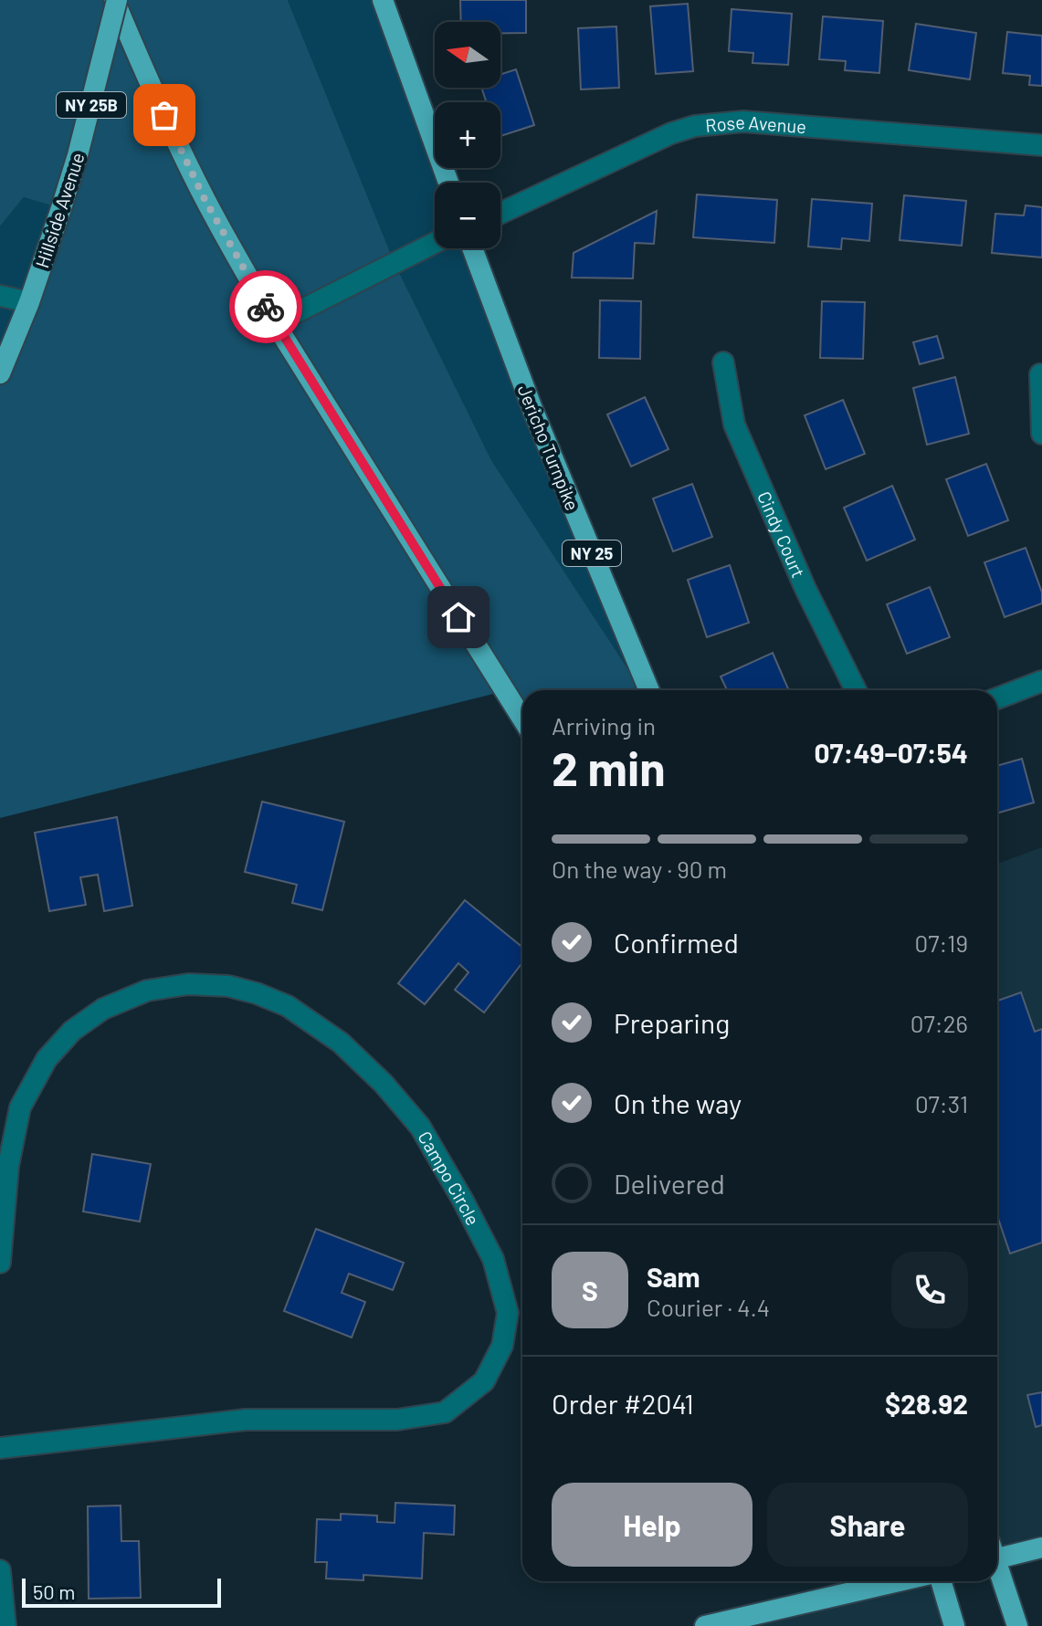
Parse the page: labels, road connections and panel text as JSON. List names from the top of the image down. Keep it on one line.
{"streets":{"main road":["NY 25B","Hillside Avenue","Jericho Turnpike","NY 25"],"street":["Rose Avenue","Cindy Court","Campo Circle"]},"scale_bar":"50 m","north":"left","page":{"map_buttons":["+","−"],"heading":["2 min","Arriving in","07:49–07:54"],"panel":["Sam","Courier · 4.4","Order #2041","$28.92"],"bar":"On the way · 90 m","list":[["Confirmed","07:19"],["Preparing","07:26"],["On the way","07:31"],"Delivered"],"round":"S","buttons":["Help","Share"],"scale":"50 m"}}
